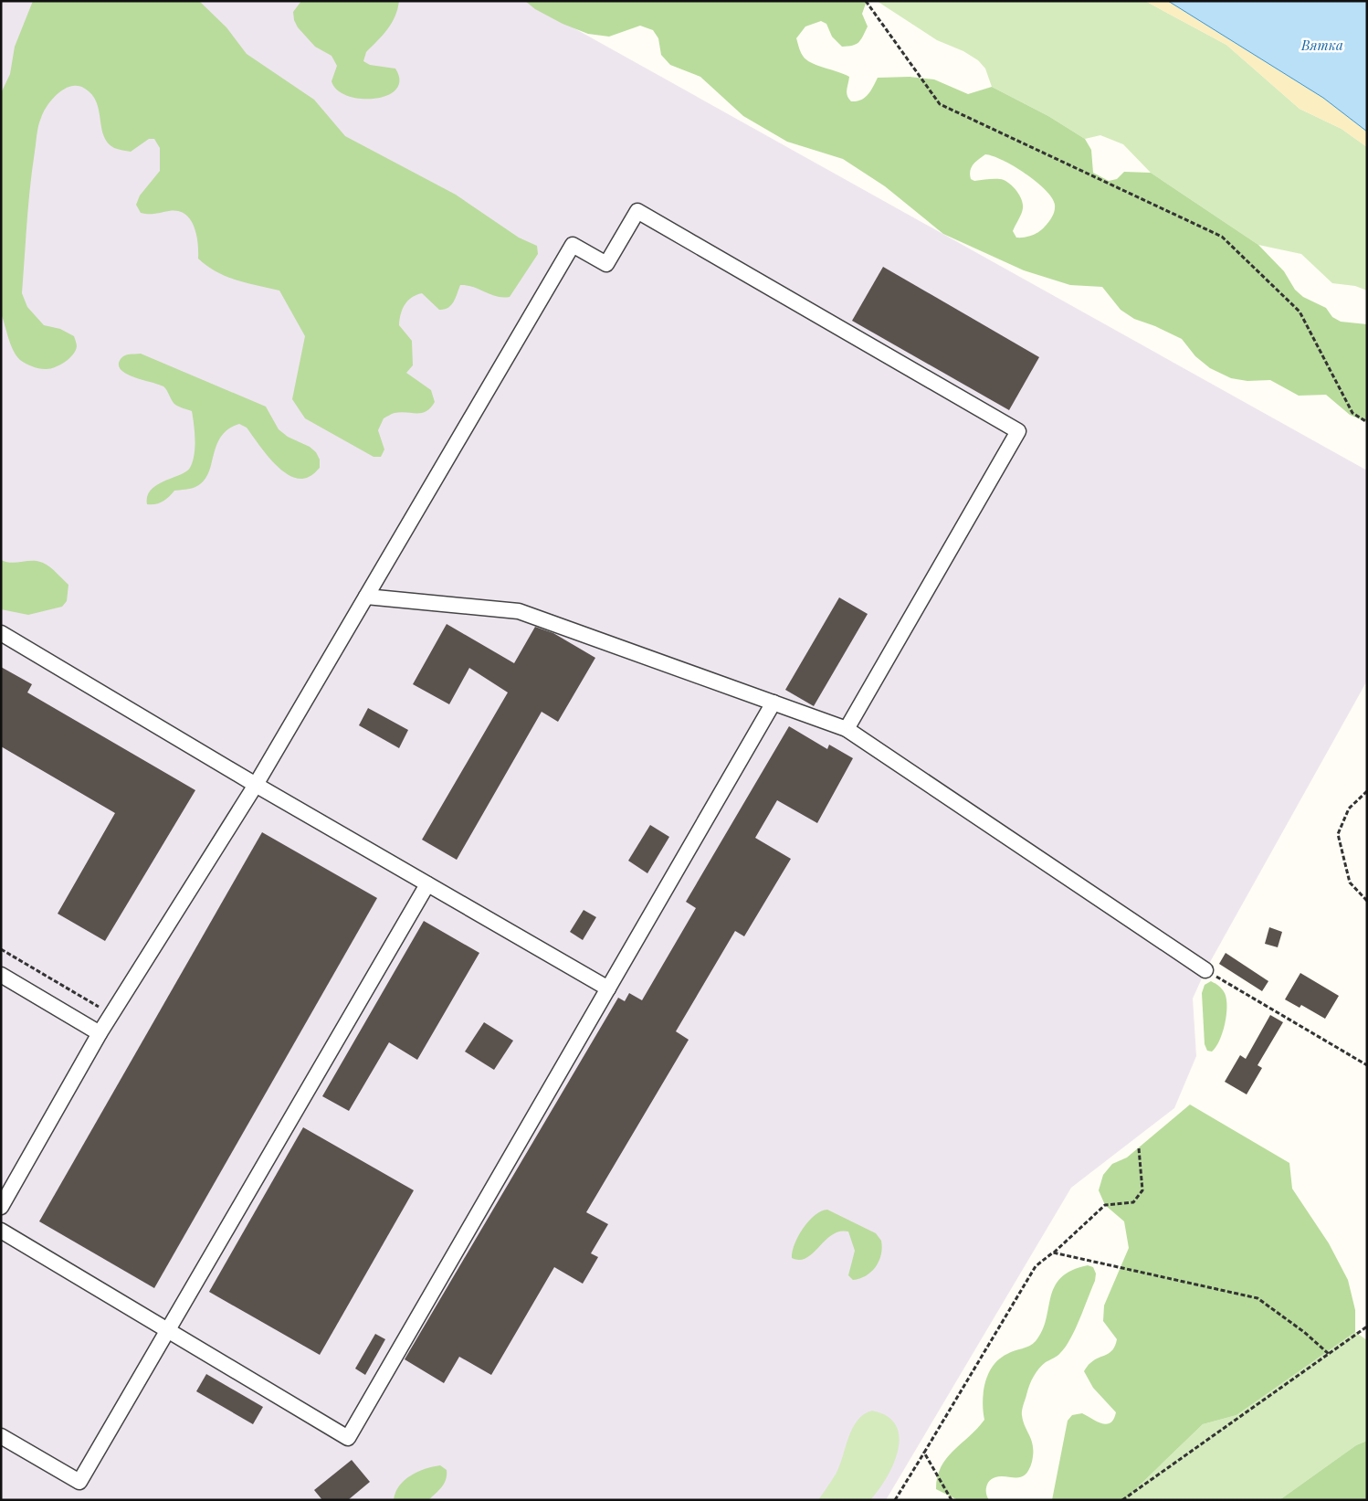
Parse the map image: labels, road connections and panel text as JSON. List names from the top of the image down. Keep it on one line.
{"water":["Вятка"]}
